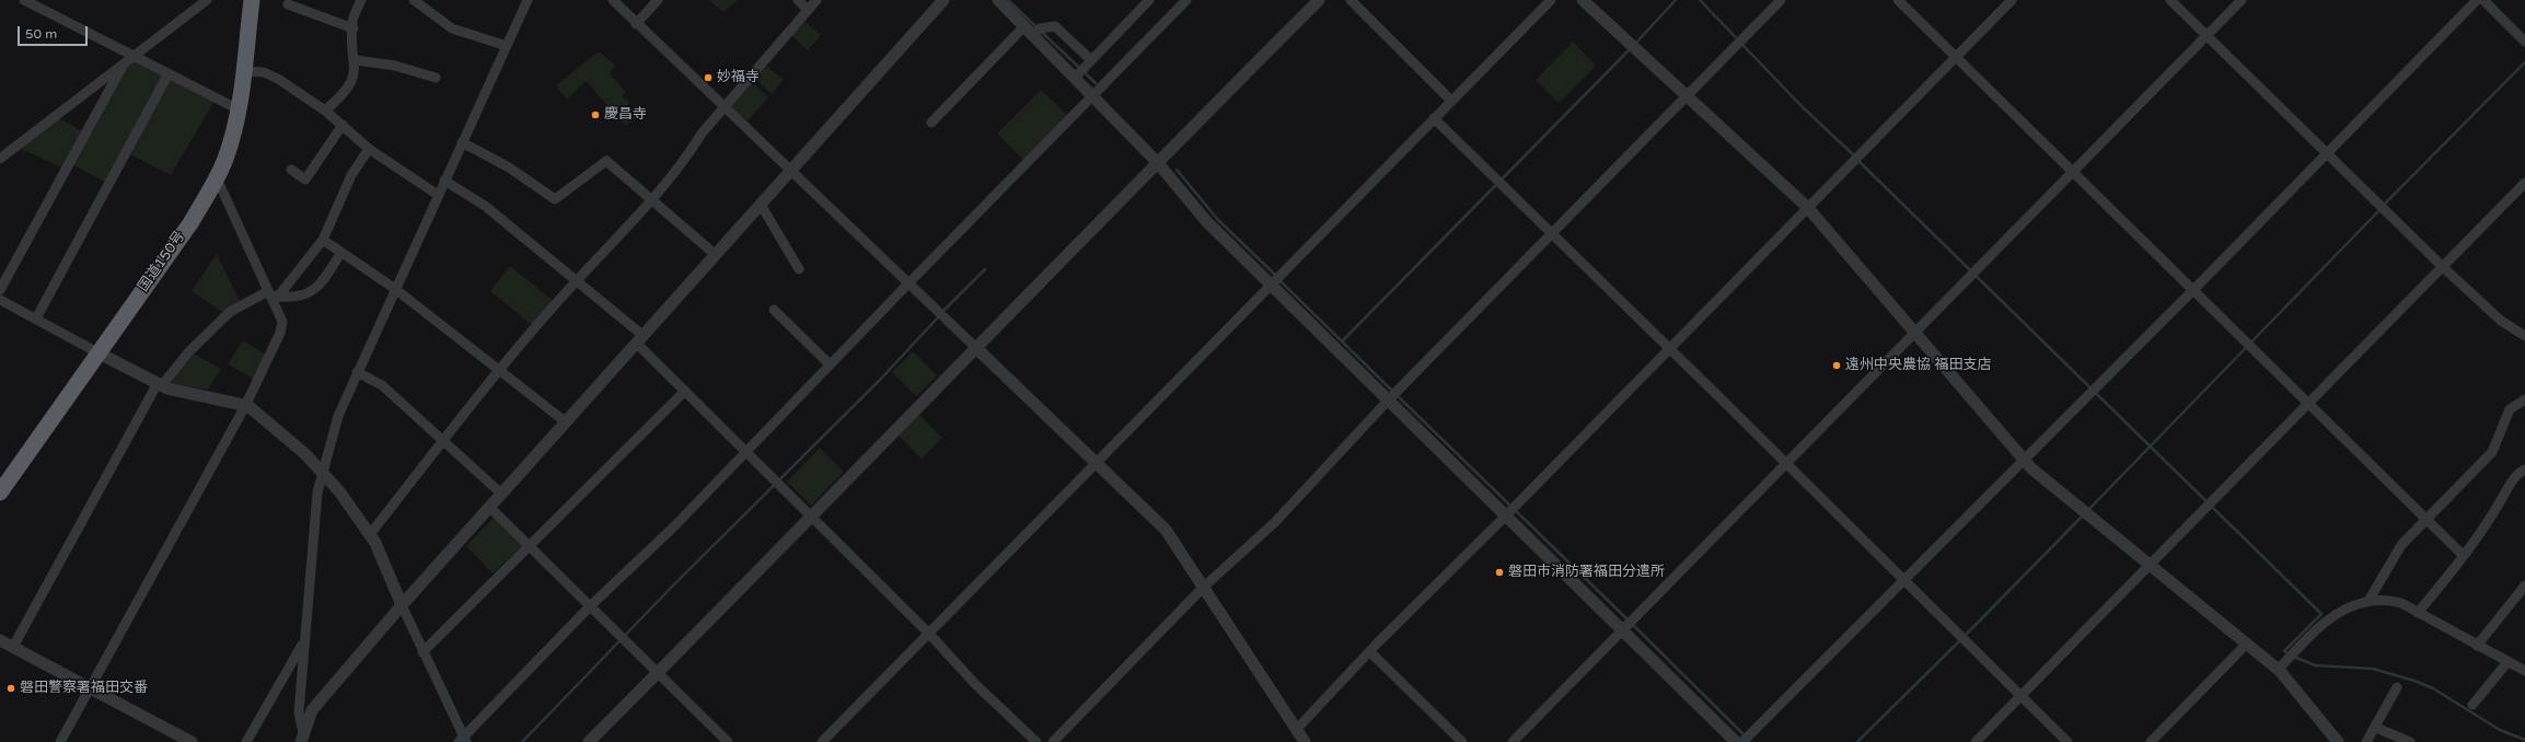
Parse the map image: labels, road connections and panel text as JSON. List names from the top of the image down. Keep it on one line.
{"streets":{"highway":["国道150号"]},"places":["妙福寺","慶昌寺","遠州中央農協 福田支店","磐田市消防署福田分遣所","磐田警察署福田交番"],"scale_bar":"50 m"}
